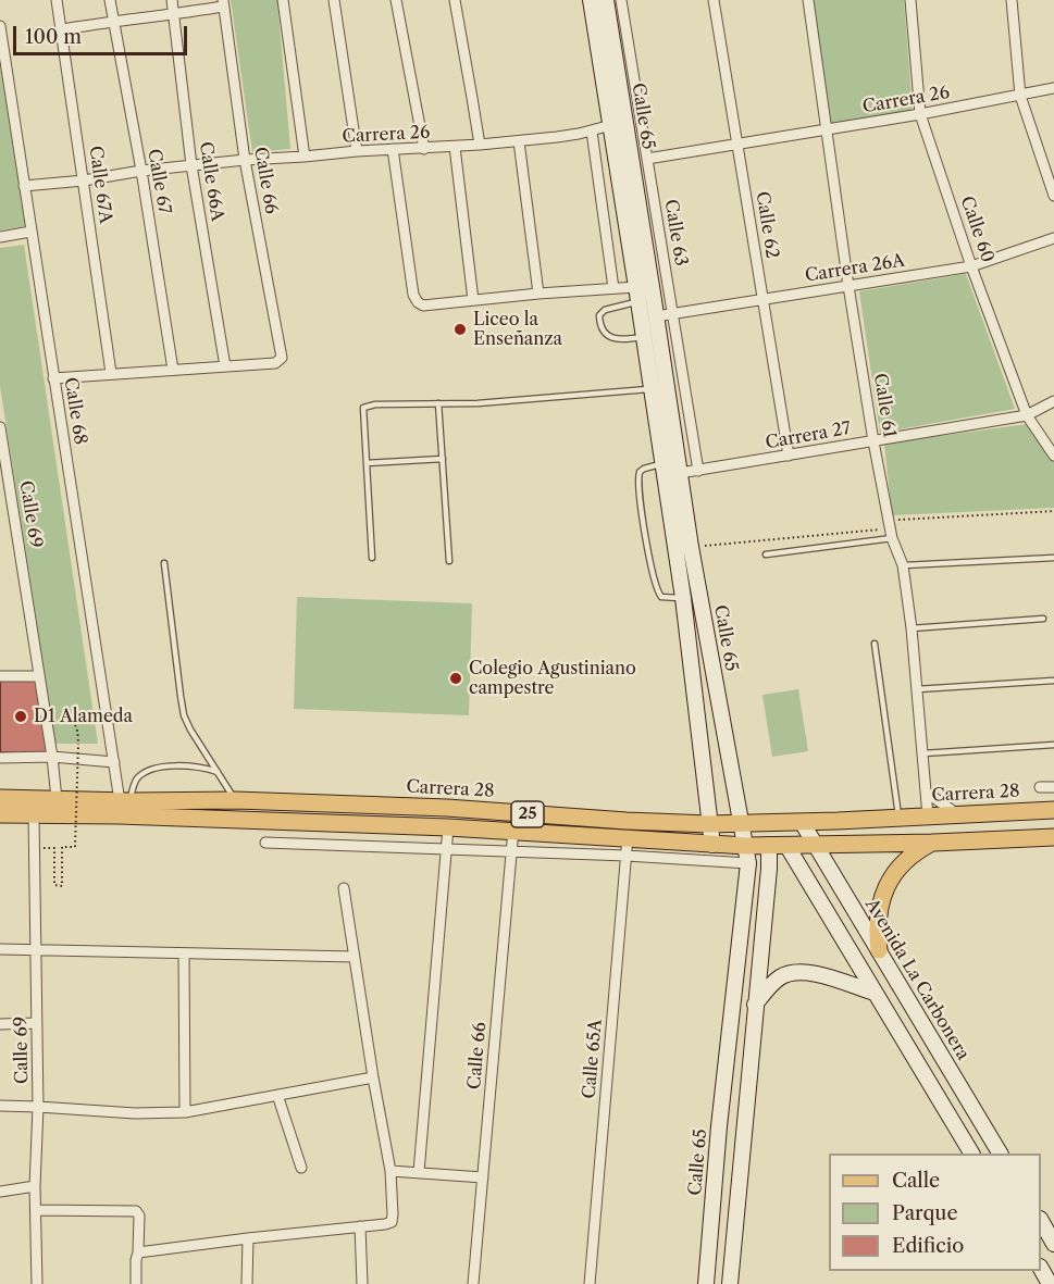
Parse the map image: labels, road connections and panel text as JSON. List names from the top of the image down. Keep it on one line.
{"streets":{"main road":["Carrera 28","25"],"street":["Carrera 26","Calle 65","Calle 66","Calle 67","Calle 66A","Calle 67A","Calle 62","Calle 60","Calle 63","Carrera 26A","Calle 61","Calle 68","Carrera 27","Calle 69","Avenida La Carbonera","Calle 65A"]},"crossings":[["Carrera 26","Calle 65"],["Carrera 26","Calle 66"],["Carrera 26","Calle 67"],["Carrera 26","Calle 66A"],["Carrera 26","Calle 67A"],["Carrera 26","Calle 62"],["Carrera 26","Calle 60"],["Carrera 26","Calle 63"],["Carrera 26","Calle 61"],["Carrera 26","Calle 68"],["Calle 65","Carrera 26A"],["Calle 65","Carrera 27"],["Calle 65","Carrera 28"],["Calle 65","25"],["Calle 66","Calle 66A"],["Calle 66","25"],["Calle 62","Carrera 26A"],["Calle 62","Carrera 27"],["Calle 60","Carrera 26A"],["Calle 60","Carrera 27"],["Calle 63","Carrera 26A"],["Calle 63","Carrera 27"],["Carrera 26A","Calle 61"],["Calle 61","Carrera 27"],["Calle 61","Carrera 28"],["Calle 68","Carrera 28"],["Calle 69","Carrera 28"],["Calle 69","25"],["Carrera 28","Avenida La Carbonera"],["25","Avenida La Carbonera"],["25","Calle 65A"]],"places":["Liceo la Enseñanza","Colegio Agustiniano campestre","D1 Alameda"],"legend":["Calle","Parque","Edificio"],"scale_bar":"100 m"}
